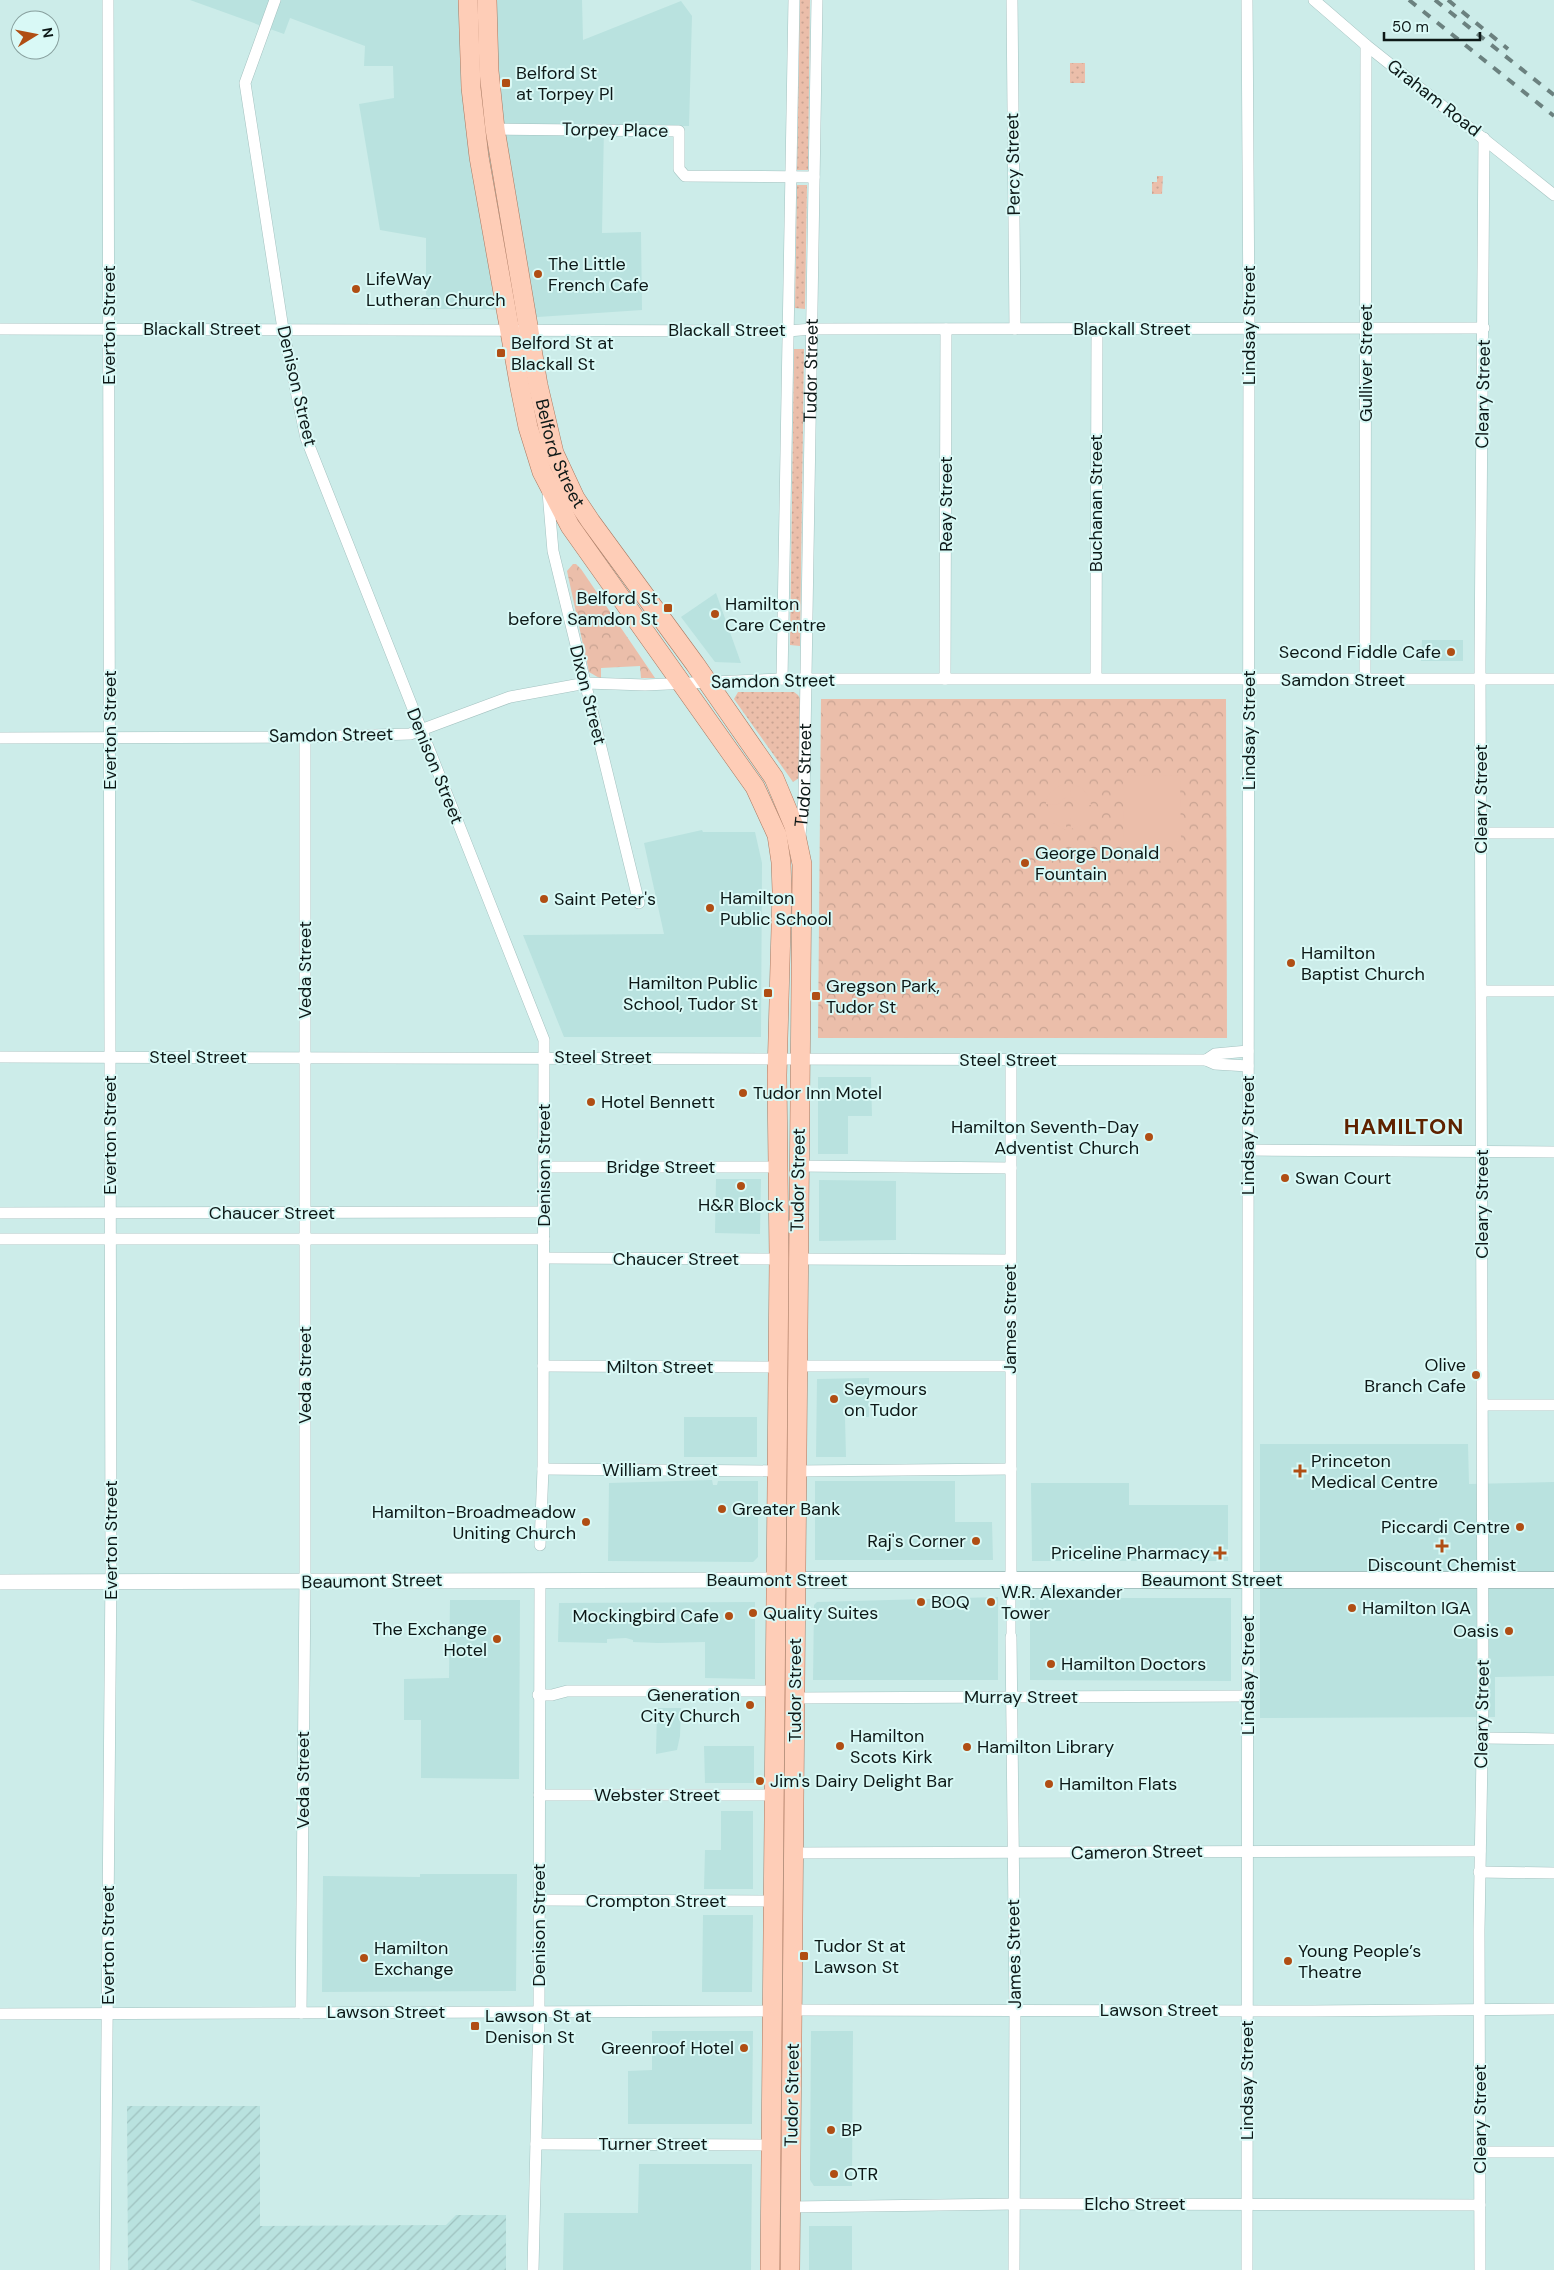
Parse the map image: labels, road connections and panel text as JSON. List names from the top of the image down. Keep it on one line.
{"streets":{"main road":["Tudor Street","Belford Street","Beaumont Street"],"street":["Graham Road","Torpey Place","Percy Street","Everton Street","Lindsay Street","Blackall Street","Gulliver Street","Denison Street","Cleary Street","Buchanan Street","Reay Street","Samdon Street","Dixon Street","Veda Street","Steel Street","Bridge Street","Chaucer Street","James Street","Milton Street","William Street","Murray Street","Webster Street","Cameron Street","Crompton Street","Lawson Street","Turner Street","Elcho Street"]},"crossings":[["Graham Road","Gulliver Street"],["Graham Road","Cleary Street"],["Torpey Place","Tudor Street"],["Torpey Place","Belford Street"],["Percy Street","Blackall Street"],["Everton Street","Blackall Street"],["Everton Street","Samdon Street"],["Everton Street","Steel Street"],["Everton Street","Chaucer Street"],["Everton Street","Beaumont Street"],["Everton Street","Lawson Street"],["Lindsay Street","Blackall Street"],["Lindsay Street","Samdon Street"],["Lindsay Street","Steel Street"],["Lindsay Street","Beaumont Street"],["Lindsay Street","Murray Street"],["Lindsay Street","Cameron Street"],["Lindsay Street","Lawson Street"],["Lindsay Street","Elcho Street"],["Blackall Street","Gulliver Street"],["Blackall Street","Tudor Street"],["Blackall Street","Denison Street"],["Blackall Street","Cleary Street"],["Blackall Street","Belford Street"],["Blackall Street","Buchanan Street"],["Blackall Street","Reay Street"],["Gulliver Street","Samdon Street"],["Tudor Street","Belford Street"],["Tudor Street","Samdon Street"],["Tudor Street","Steel Street"],["Tudor Street","Bridge Street"],["Tudor Street","Chaucer Street"],["Tudor Street","Milton Street"],["Tudor Street","William Street"],["Tudor Street","Beaumont Street"],["Tudor Street","Murray Street"],["Tudor Street","Webster Street"],["Tudor Street","Cameron Street"],["Tudor Street","Crompton Street"],["Tudor Street","Lawson Street"],["Tudor Street","Turner Street"],["Tudor Street","Elcho Street"],["Denison Street","Samdon Street"],["Denison Street","Steel Street"],["Denison Street","Bridge Street"],["Denison Street","Chaucer Street"],["Denison Street","Milton Street"],["Denison Street","William Street"],["Denison Street","Beaumont Street"],["Denison Street","Webster Street"],["Denison Street","Crompton Street"],["Denison Street","Lawson Street"],["Denison Street","Turner Street"],["Cleary Street","Samdon Street"],["Cleary Street","Beaumont Street"],["Cleary Street","Cameron Street"],["Cleary Street","Lawson Street"],["Cleary Street","Elcho Street"],["Belford Street","Samdon Street"],["Belford Street","Dixon Street"],["Buchanan Street","Samdon Street"],["Reay Street","Samdon Street"],["Samdon Street","Dixon Street"],["Samdon Street","Veda Street"],["Veda Street","Steel Street"],["Veda Street","Chaucer Street"],["Veda Street","Beaumont Street"],["Veda Street","Lawson Street"],["Steel Street","James Street"],["James Street","Beaumont Street"],["James Street","Murray Street"],["James Street","Cameron Street"],["James Street","Lawson Street"],["James Street","Elcho Street"]],"districts":["HAMILTON"],"places":{"transit":["Belford St at Torpey Pl","Belford St at Blackall St","Belford St before Samdon St","Hamilton Public School, Tudor St","Gregson Park, Tudor St","Tudor St at Lawson St","Lawson St at Denison St"],"other":["The Little French Cafe","LifeWay Lutheran Church","Hamilton Care Centre","Second Fiddle Cafe","George Donald Fountain","Saint Peter's","Hamilton Public School","Hamilton Baptist Church","Tudor Inn Motel","Hotel Bennett","Hamilton Seventh-Day Adventist Church","Swan Court","H&R Block","Olive Branch Cafe","Seymours on Tudor","Greater Bank","Hamilton-Broadmeadow Uniting Church","Piccardi Centre","Raj's Corner","BOQ","W.R. Alexander Tower","Hamilton IGA","Quality Suites","Mockingbird Cafe","Oasis","The Exchange Hotel","Hamilton Doctors","Generation City Church","Hamilton Scots Kirk","Hamilton Library","Jim's Dairy Delight Bar","Hamilton Flats","Hamilton Exchange","Young People’s Theatre","Greenroof Hotel","BP","OTR"],"health":["Princeton Medical Centre","Discount Chemist","Priceline Pharmacy"]},"scale_bar":"50 m","north":"right"}
